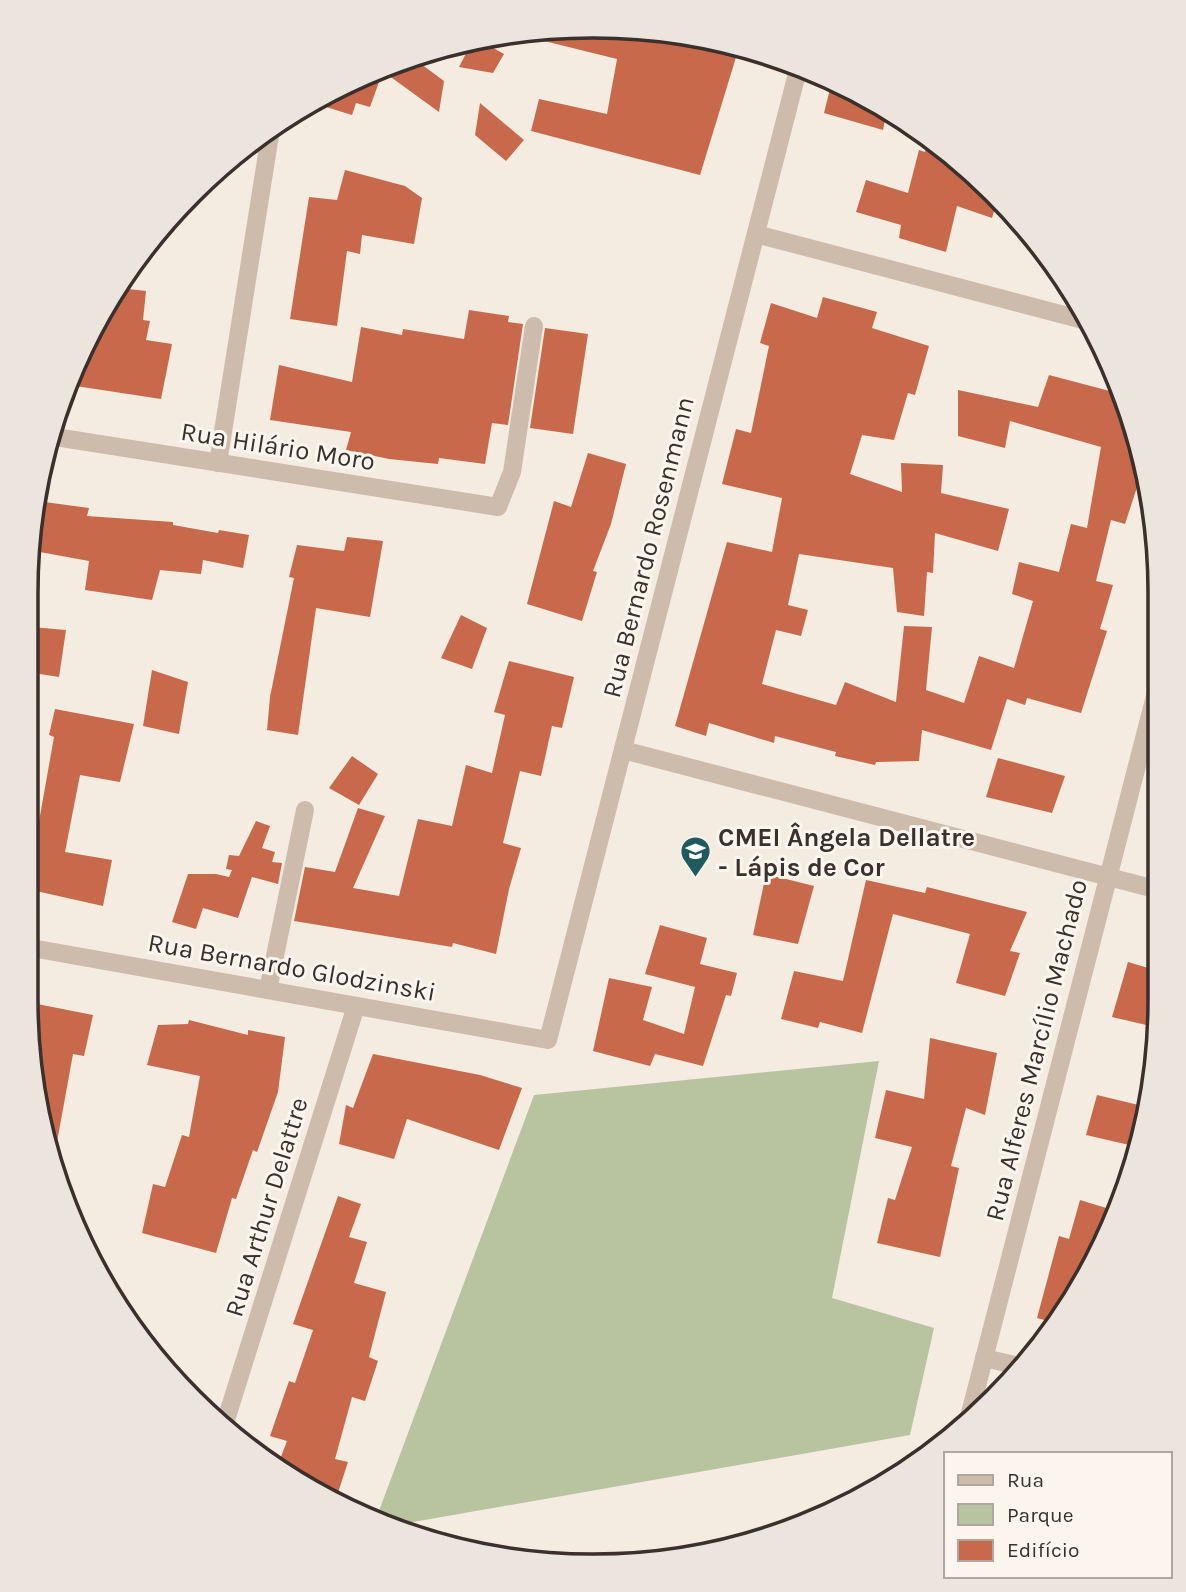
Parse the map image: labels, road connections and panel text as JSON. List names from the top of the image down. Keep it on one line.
{"streets":{"street":["Rua Hilário Moro","Rua Bernardo Rosenmann","Rua Bernardo Glodzinski","Rua Alferes Marcílio Machado","Rua Arthur Delattre"]},"crossings":[["Rua Bernardo Rosenmann","Rua Bernardo Glodzinski"],["Rua Bernardo Glodzinski","Rua Arthur Delattre"]],"places":{"school or university":["CMEI Ângela Dellatre - Lápis de Cor"]},"legend":["Rua","Parque","Edifício"]}
